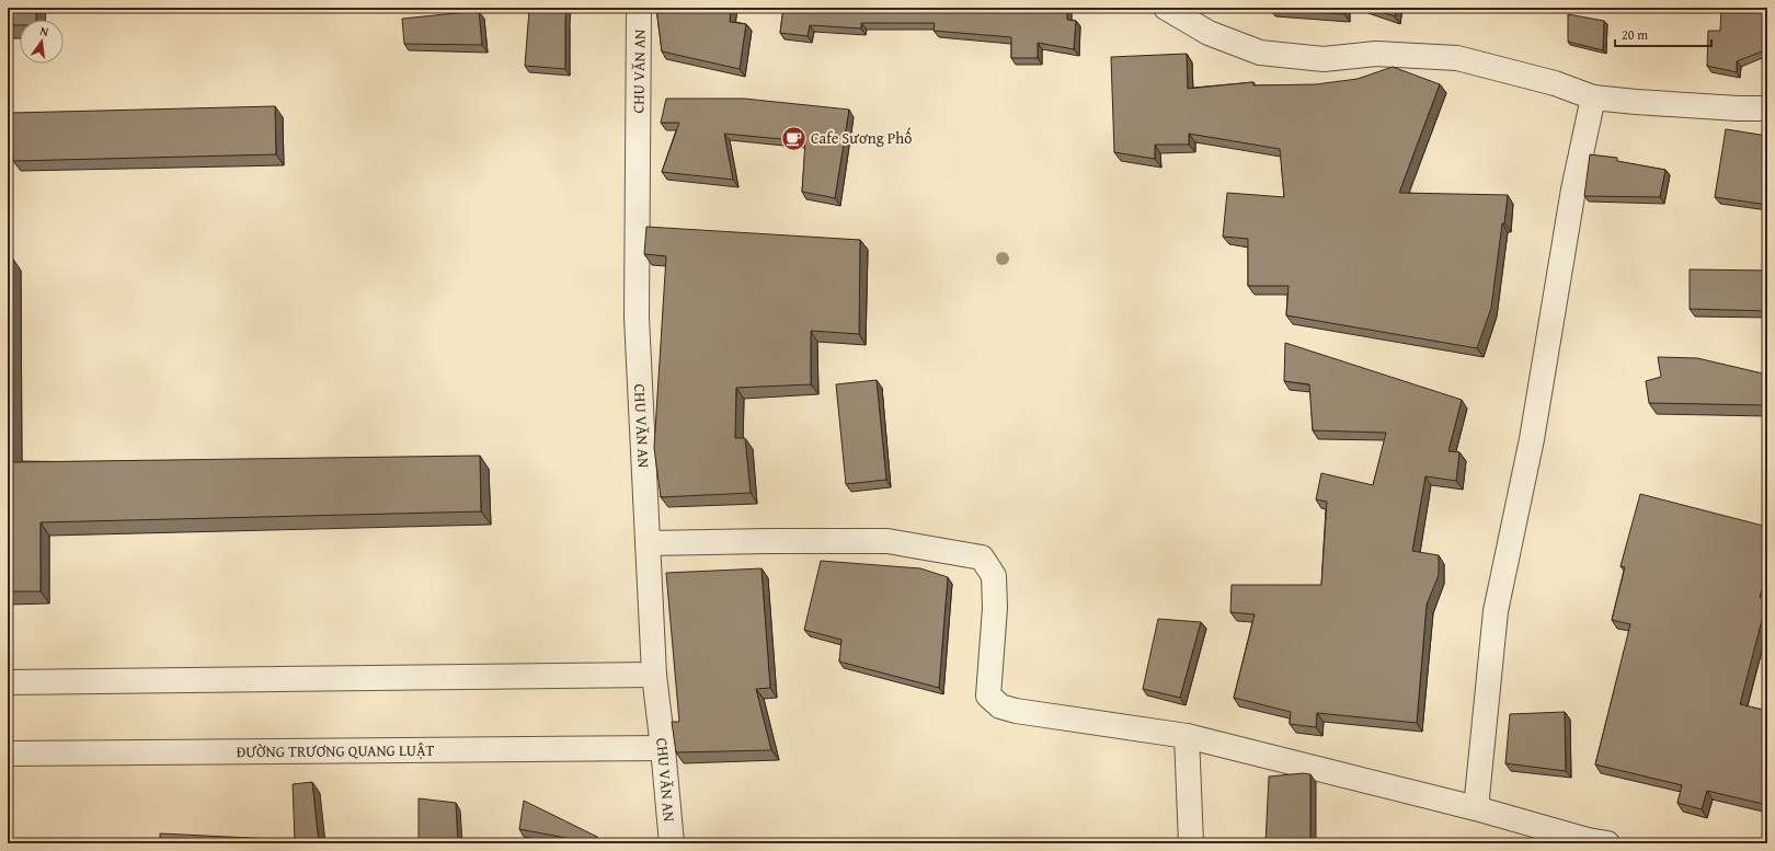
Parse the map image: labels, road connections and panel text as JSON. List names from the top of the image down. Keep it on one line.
{"streets":{"street":["CHU VĂN AN","ĐƯỜNG TRƯƠNG QUANG LUẬT"]},"crossings":[["CHU VĂN AN","ĐƯỜNG TRƯƠNG QUANG LUẬT"]],"places":{"cafe":["Cafe Sương Phố"]},"scale_bar":"20 m","north":"top"}
